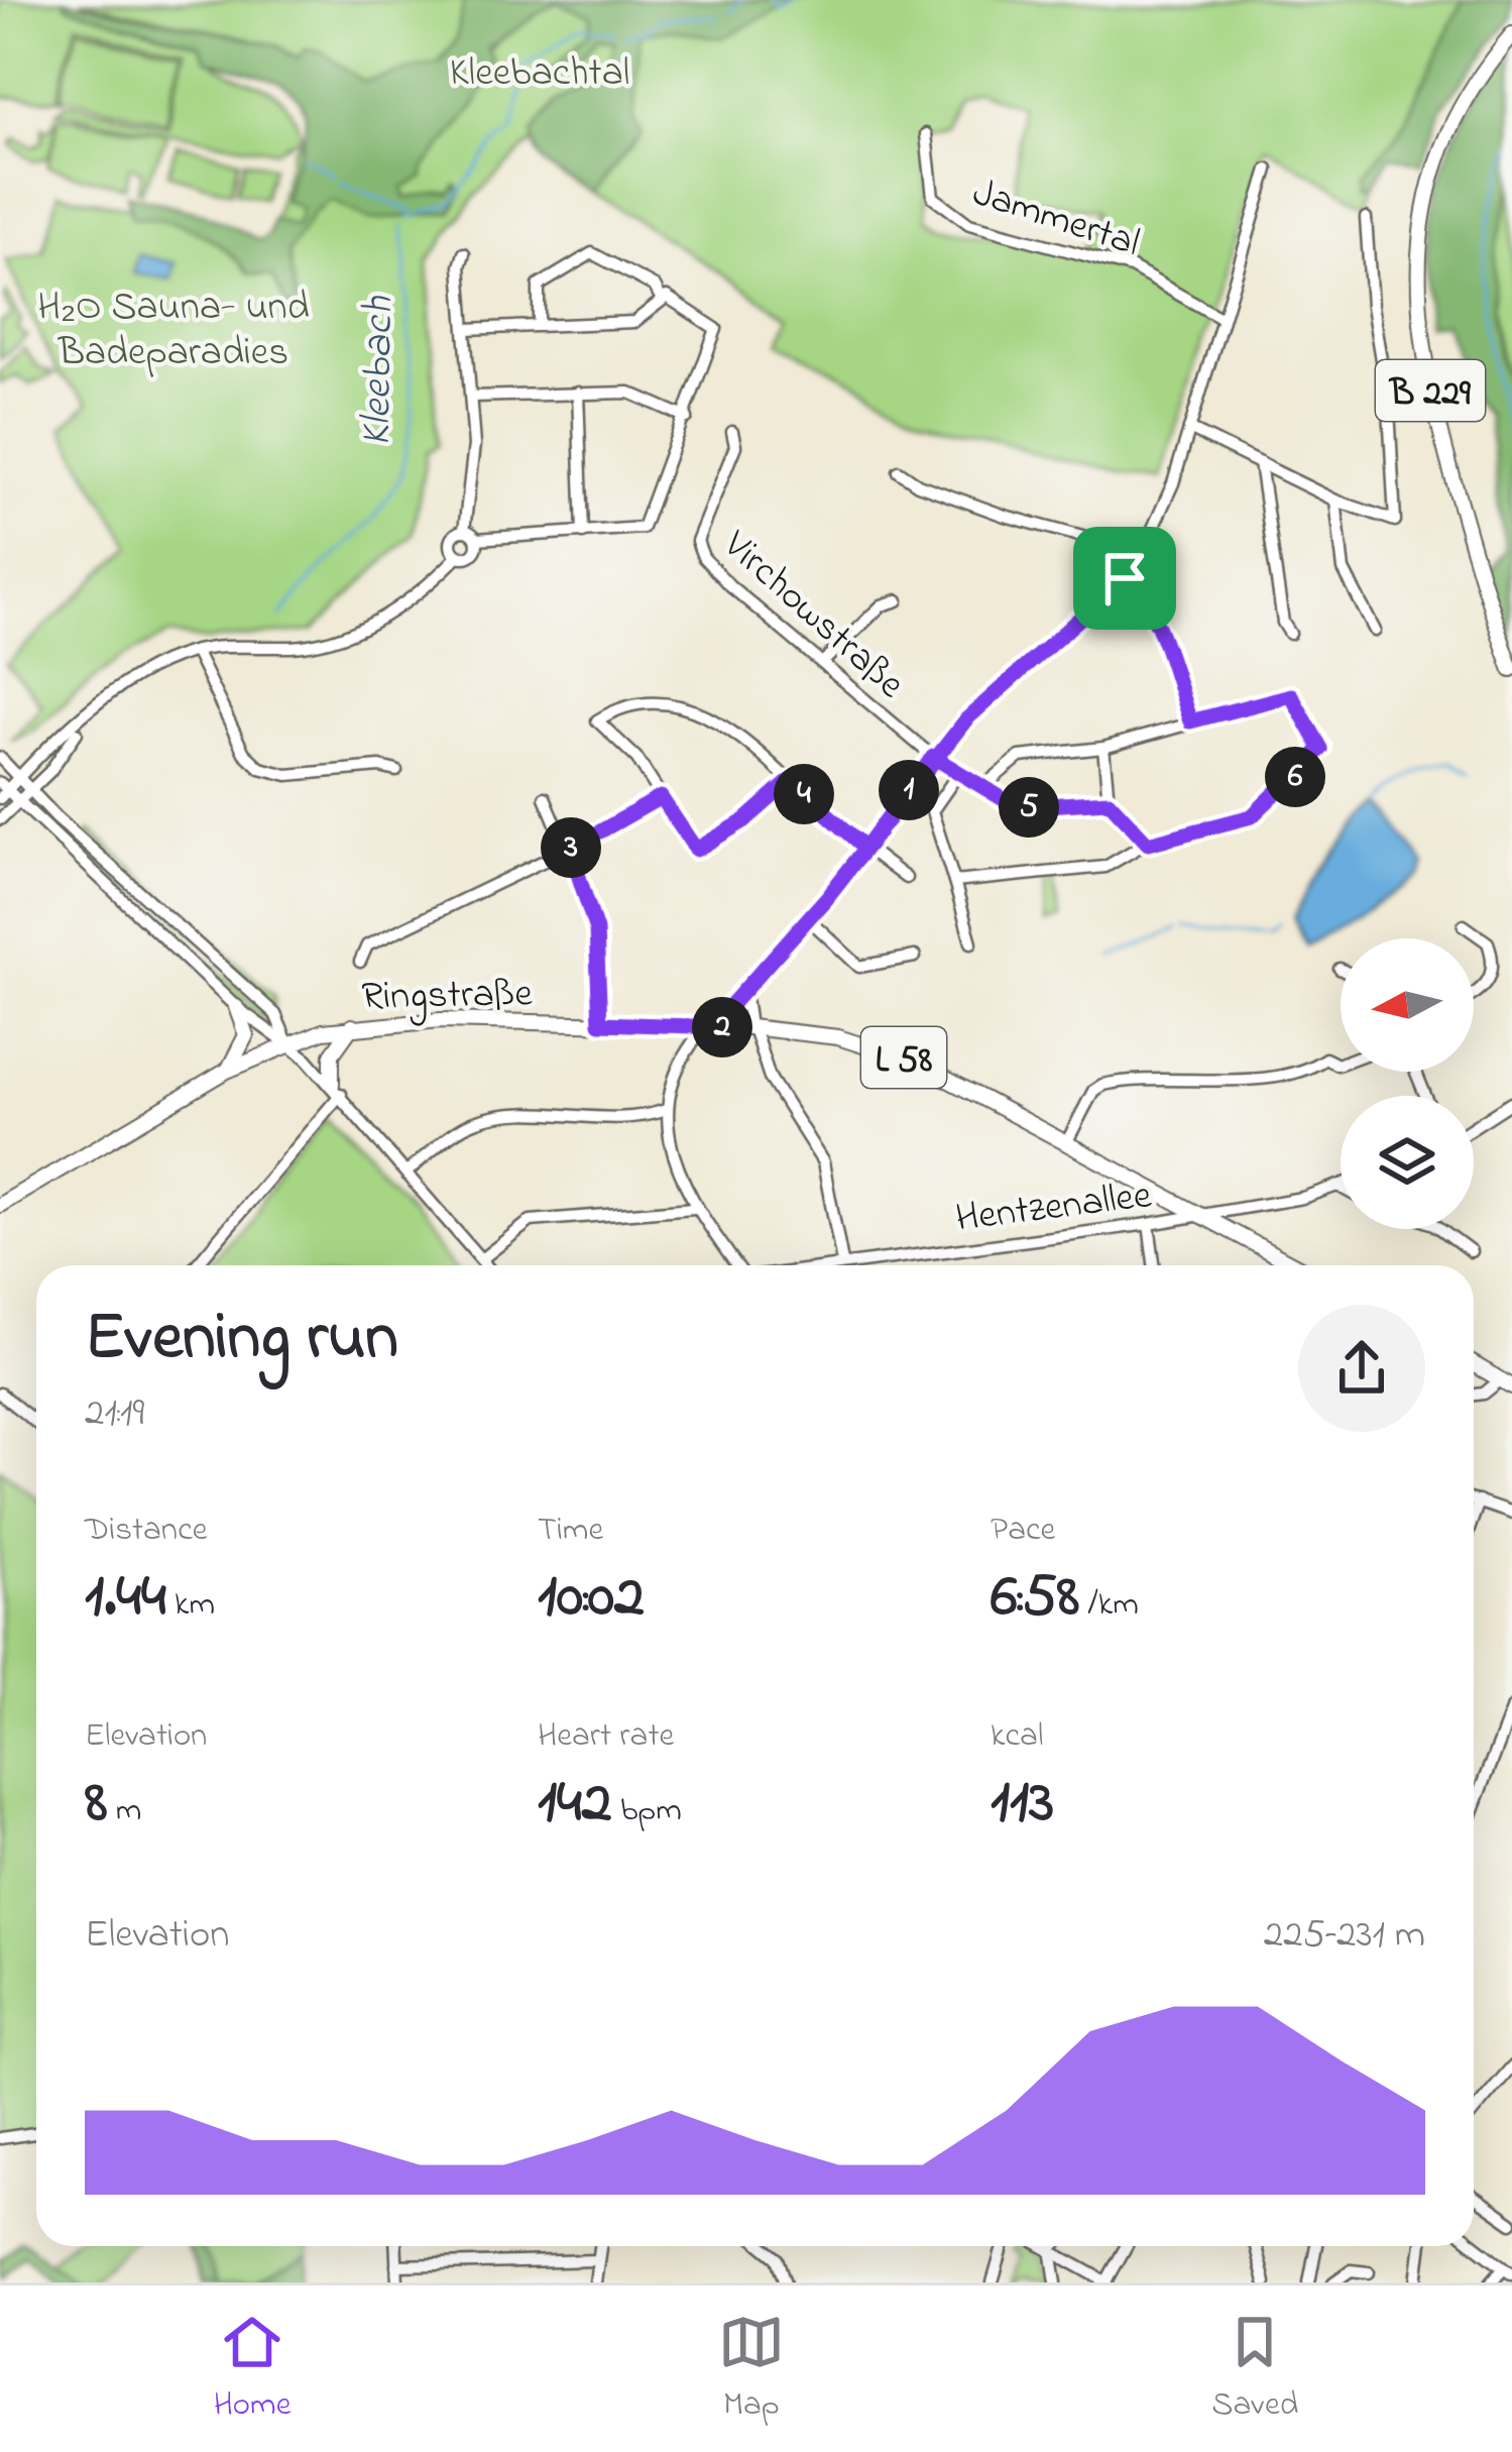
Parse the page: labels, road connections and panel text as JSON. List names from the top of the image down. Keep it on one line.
{"streets":{"main road":["B 229","Ringstraße","L 58"],"street":["Jammertal","Virchowstraße","Hentzenallee"]},"crossings":[["Ringstraße","Hentzenallee"]],"water":["Kleebach"],"parks":["Kleebachtal","H₂O Sauna- und Badeparadies"],"north":"left","page":{"pins":["6","1","4","5","3","2"],"heading":["Evening run","21:19"],"stats":[["Distance","1.44 km"],["Time","10:02"],["Pace","6:58 /km"],["Elevation","8 m"],["Heart rate","142 bpm"],["kcal","113"]],"chart":["Elevation","225–231 m"],"tabs":["Home","Map","Saved"]}}
